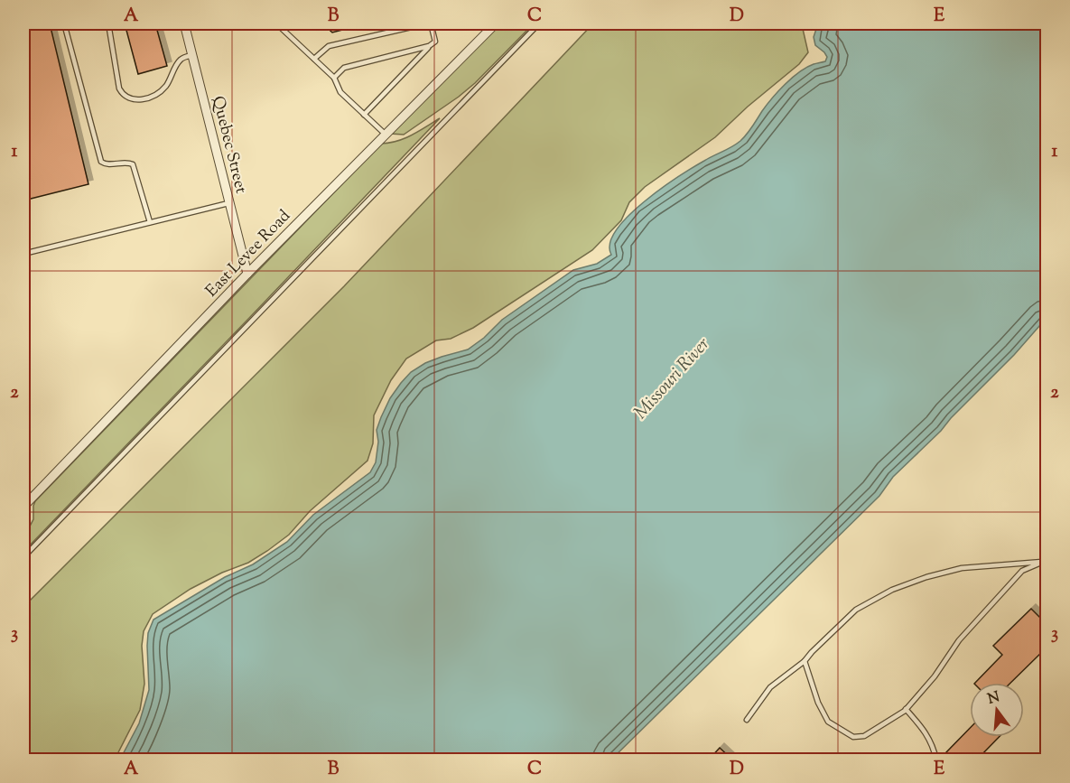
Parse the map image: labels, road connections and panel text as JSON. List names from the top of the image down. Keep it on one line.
{"streets":{"street":["Quebec Street","East Levee Road"]},"crossings":[["Quebec Street","East Levee Road"]],"water":["Missouri River"],"north":"top","grid":{"columns":["A","B","C","D","E"],"rows":["1","2","3"]}}
